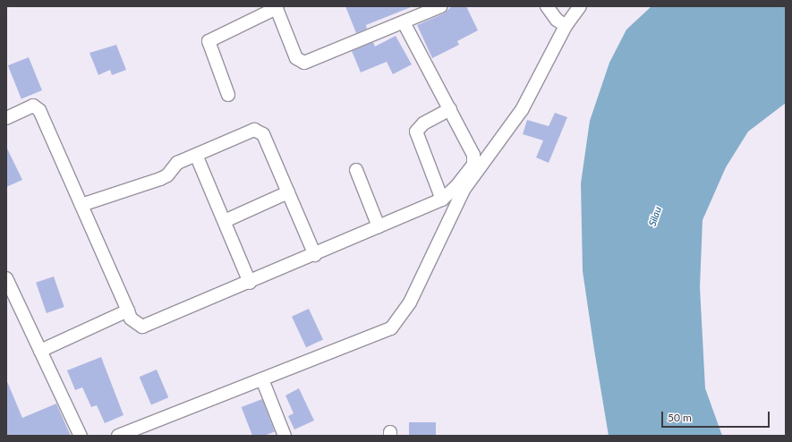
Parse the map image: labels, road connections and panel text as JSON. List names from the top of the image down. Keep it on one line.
{"water":["Silau"],"scale_bar":"50 m"}
